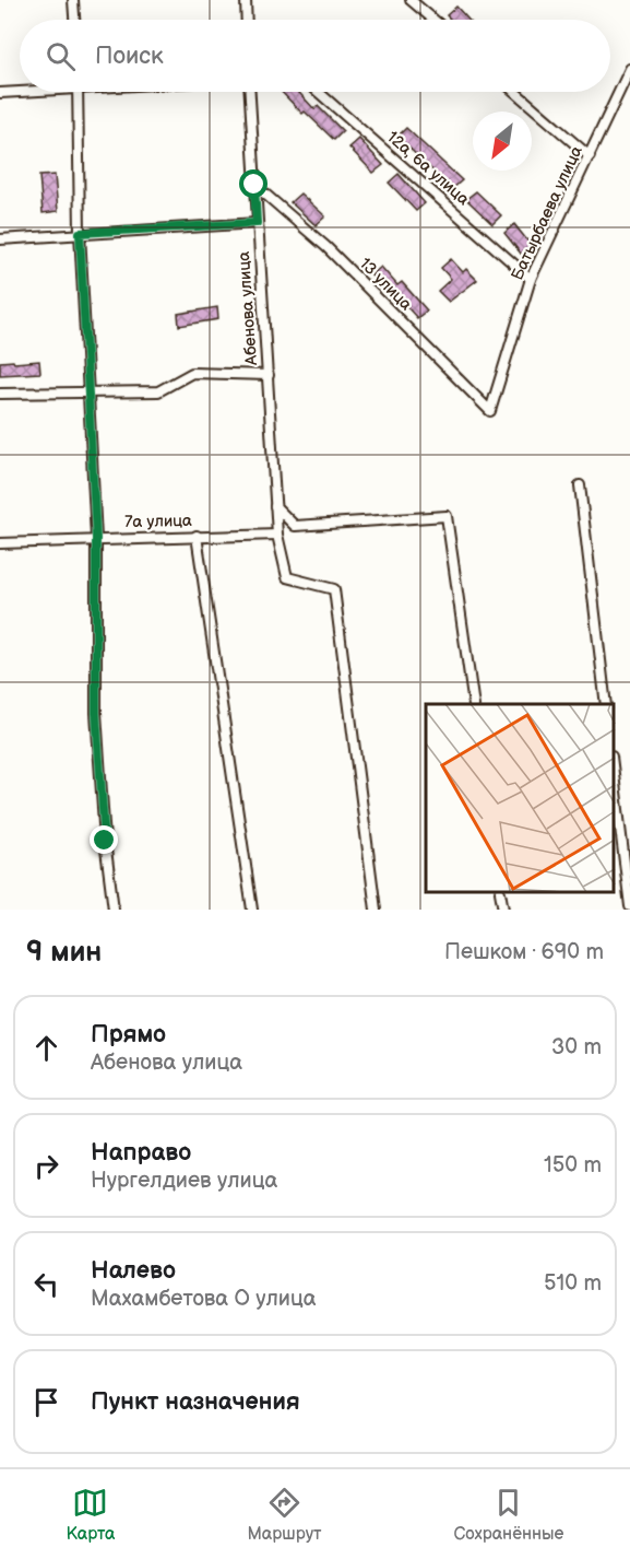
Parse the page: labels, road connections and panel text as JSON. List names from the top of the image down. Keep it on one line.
{"streets":{"street":["12а, 6а улица","Батырбаева улица","13 улица","Абенова улица","7а улица"]},"crossings":[["12а, 6а улица","Батырбаева улица"],["Батырбаева улица","13 улица"],["13 улица","Абенова улица"],["Абенова улица","7а улица"]],"north":"bottom left","page":{"search":"Поиск","heading":["9 мин","Пешком · 690 m"],"list":[["Прямо","Абенова улица","30 m"],["Направо","Нургелдиев улица","150 m"],["Налево","Махамбетова О улица","510 m"],"Пункт назначения"],"nav":["Карта","Маршрут","Сохранённые"]}}
